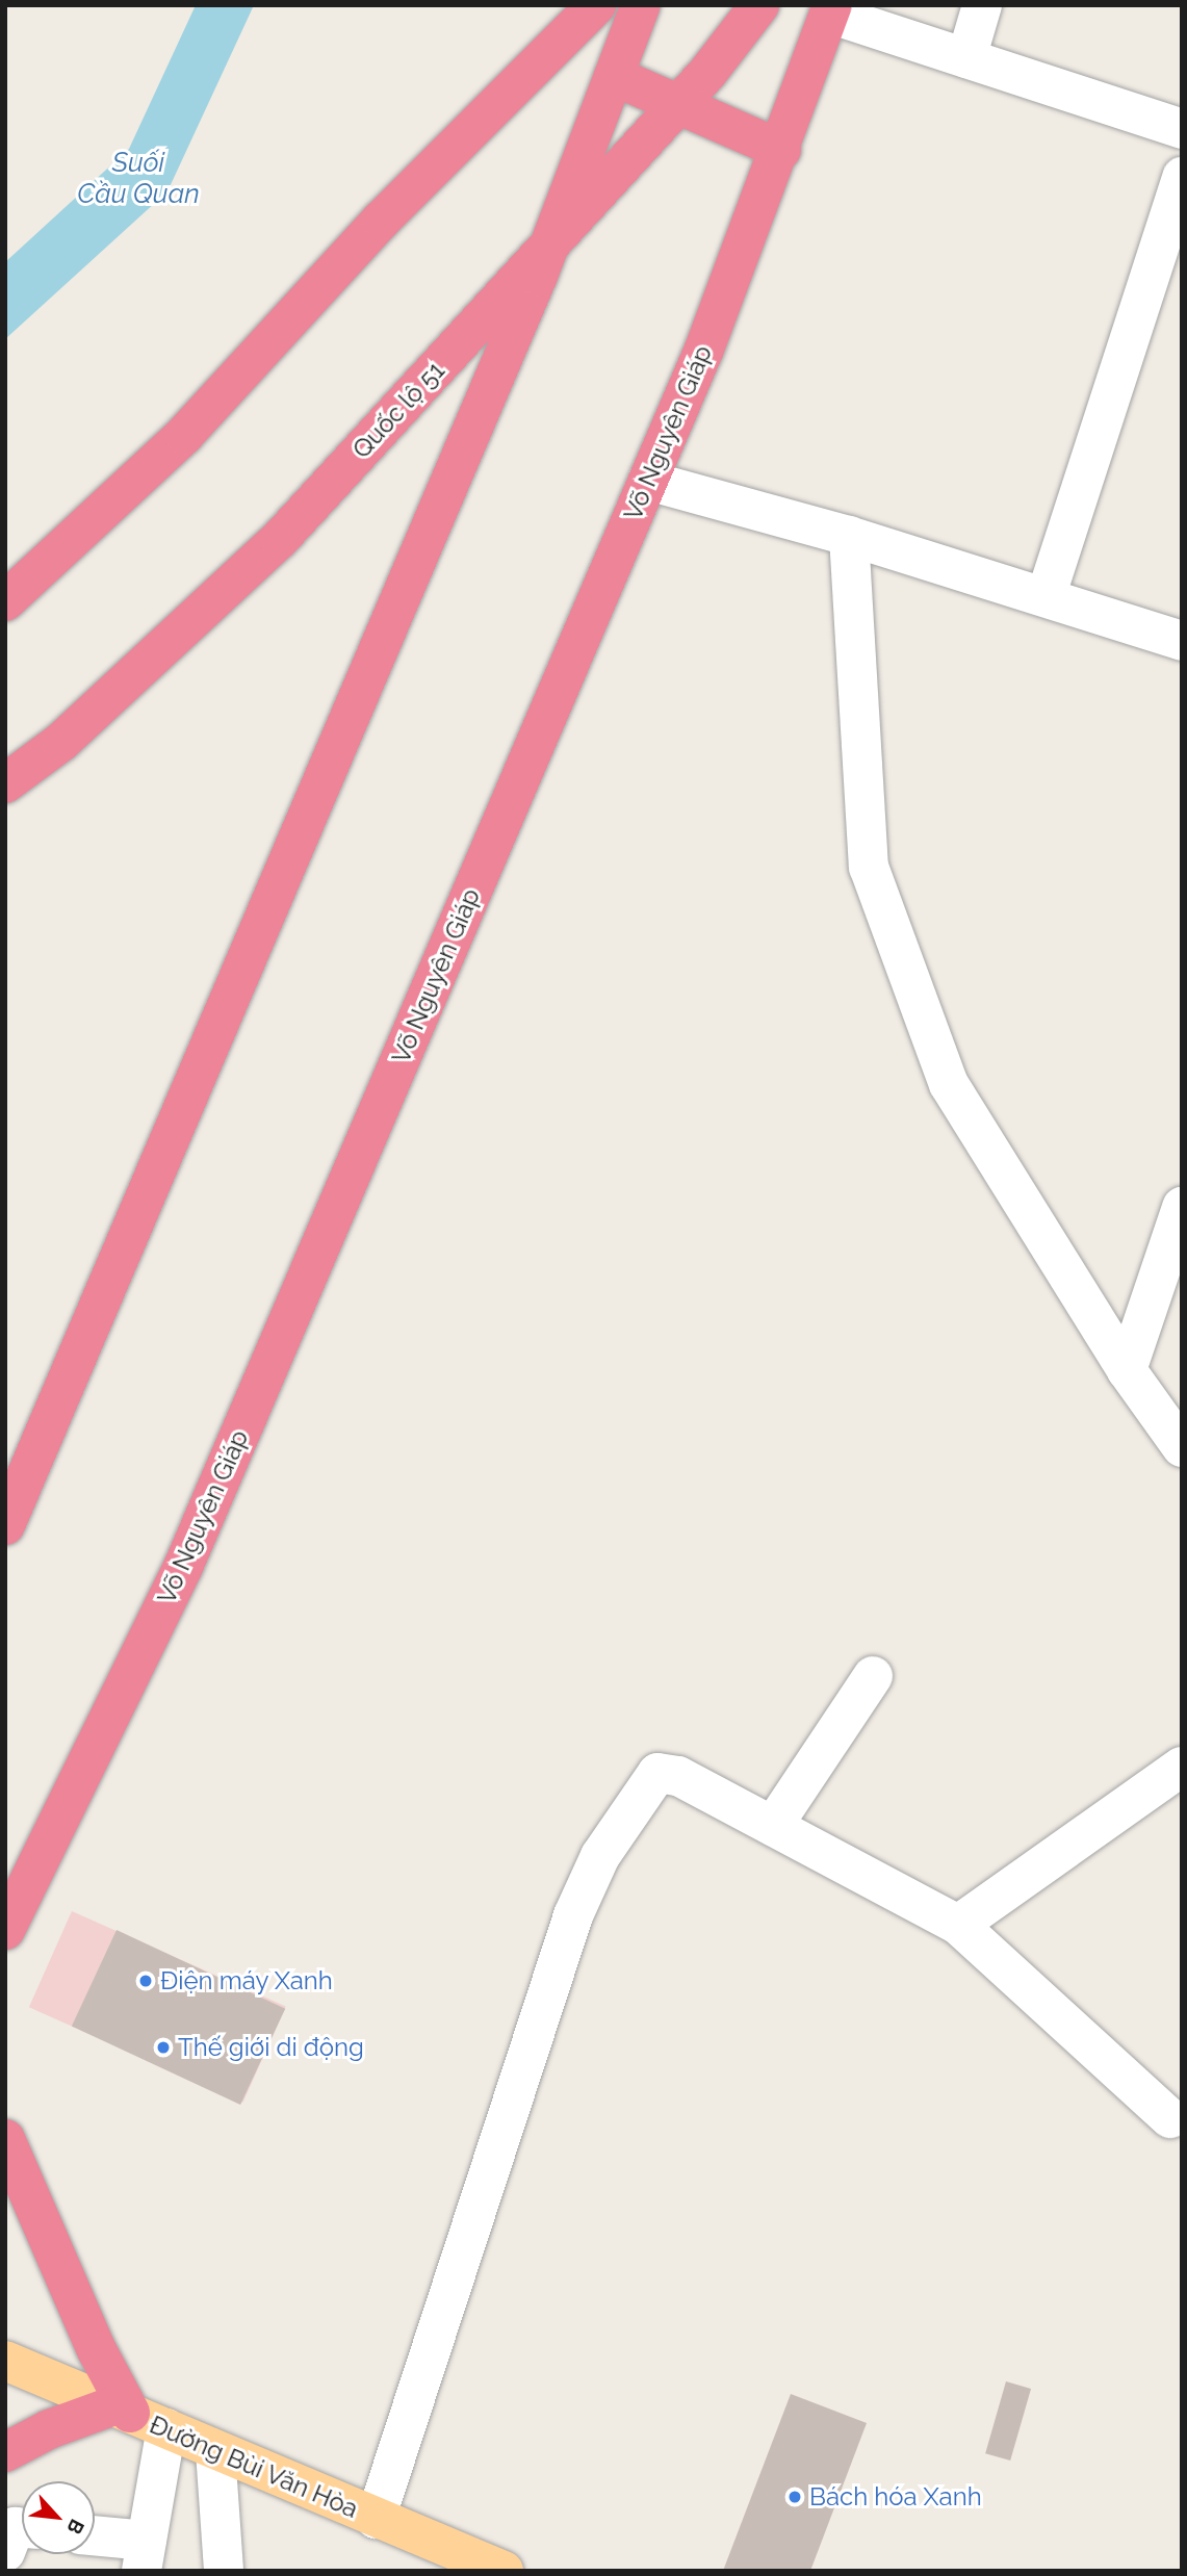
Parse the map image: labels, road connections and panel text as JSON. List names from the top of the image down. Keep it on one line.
{"streets":{"highway":["Quốc lộ 51","Võ Nguyên Giáp"],"main road":["Đường Bùi Văn Hòa"]},"water":["Suối Cầu Quan"],"places":["Điện máy Xanh","Thế giới di động","Bách hóa Xanh"],"north":"bottom right"}
